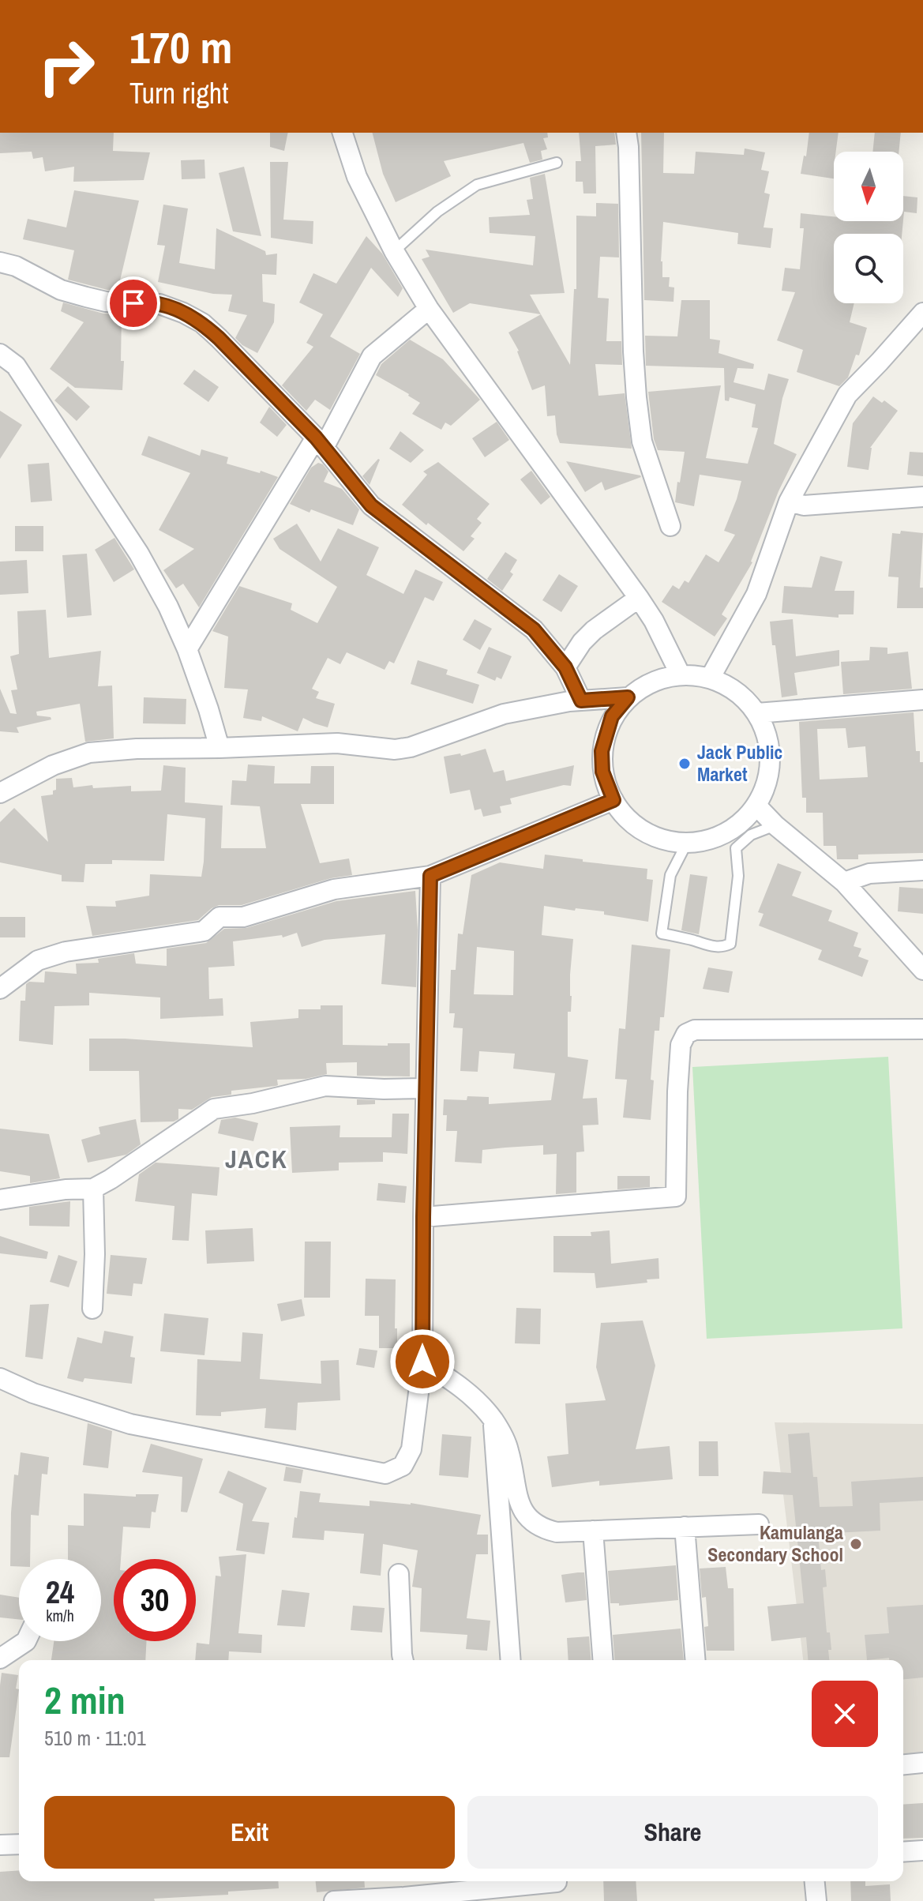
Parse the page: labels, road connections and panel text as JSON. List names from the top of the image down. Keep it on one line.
{"districts":["JACK"],"places":["Jack Public Market","Kamulanga Secondary School"],"north":"bottom","page":{"turn":["170 m","Turn right"],"speed":"24 km/h","limit":"30","heading":["2 min","510 m · 11:01"],"buttons":["Exit","Share"]}}
